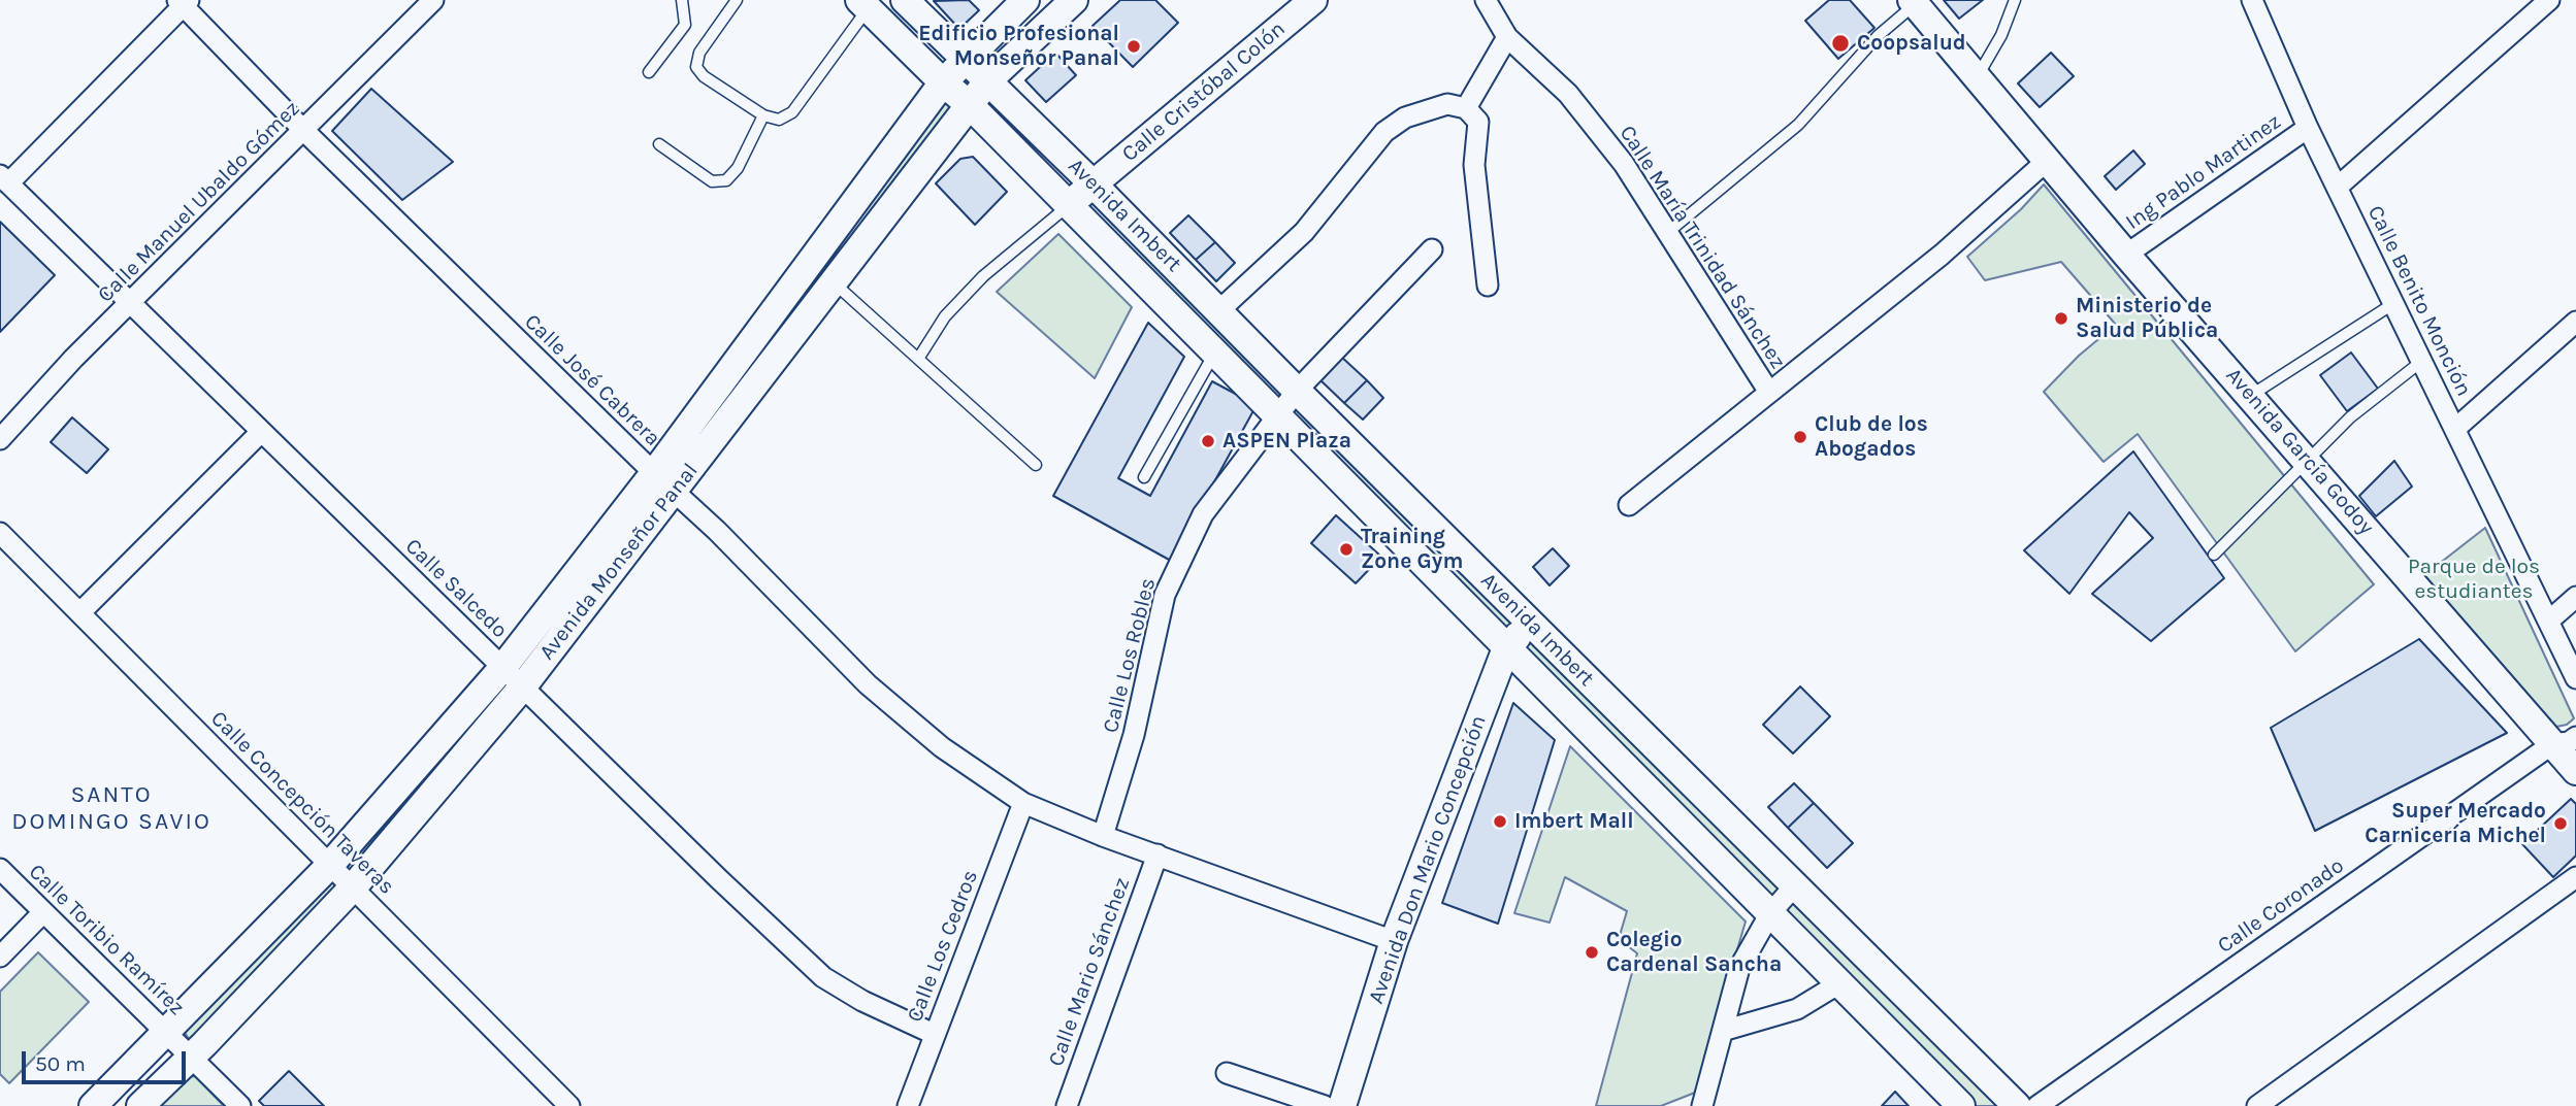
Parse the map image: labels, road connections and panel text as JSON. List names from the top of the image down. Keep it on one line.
{"streets":{"main road":["Calle Cristóbal Colón","Avenida Imbert","Avenida García Godoy","Avenida Monseñor Panal","Avenida Don Mario Concepción"],"street":["Ing Pablo Martinez","Calle Manuel Ubaldo Gómez","Calle María Trinidad Sánchez","Calle Benito Monción","Calle José Cabrera","Calle Salcedo","Calle Los Robles","Calle Concepción Taveras","Calle Coronado","Calle Toribio Ramírez","Calle Los Cedros","Calle Mario Sánchez"]},"crossings":[["Calle Cristóbal Colón","Avenida Imbert"],["Ing Pablo Martinez","Calle Benito Monción"],["Ing Pablo Martinez","Avenida García Godoy"],["Calle Manuel Ubaldo Gómez","Calle José Cabrera"],["Calle Manuel Ubaldo Gómez","Calle Salcedo"],["Avenida Imbert","Avenida Monseñor Panal"],["Avenida Imbert","Calle Los Robles"],["Avenida Imbert","Avenida Don Mario Concepción"],["Calle José Cabrera","Avenida Monseñor Panal"],["Calle José Cabrera","Calle Los Robles"],["Calle José Cabrera","Avenida Don Mario Concepción"],["Calle José Cabrera","Calle Los Cedros"],["Calle José Cabrera","Calle Mario Sánchez"],["Avenida García Godoy","Calle Coronado"],["Avenida Monseñor Panal","Calle Salcedo"],["Avenida Monseñor Panal","Calle Concepción Taveras"],["Avenida Monseñor Panal","Calle Toribio Ramírez"],["Calle Salcedo","Calle Los Cedros"]],"districts":["SANTO DOMINGO SAVIO"],"parks":["Parque de los estudiantes"],"places":["Coopsalud","Edificio Profesional Monseñor Panal","Ministerio de Salud Pública","Club de los Abogados","ASPEN Plaza","Training Zone Gym","Imbert Mall","Super Mercado Carnicería Michel","Colegio Cardenal Sancha"],"scale_bar":"50 m"}
